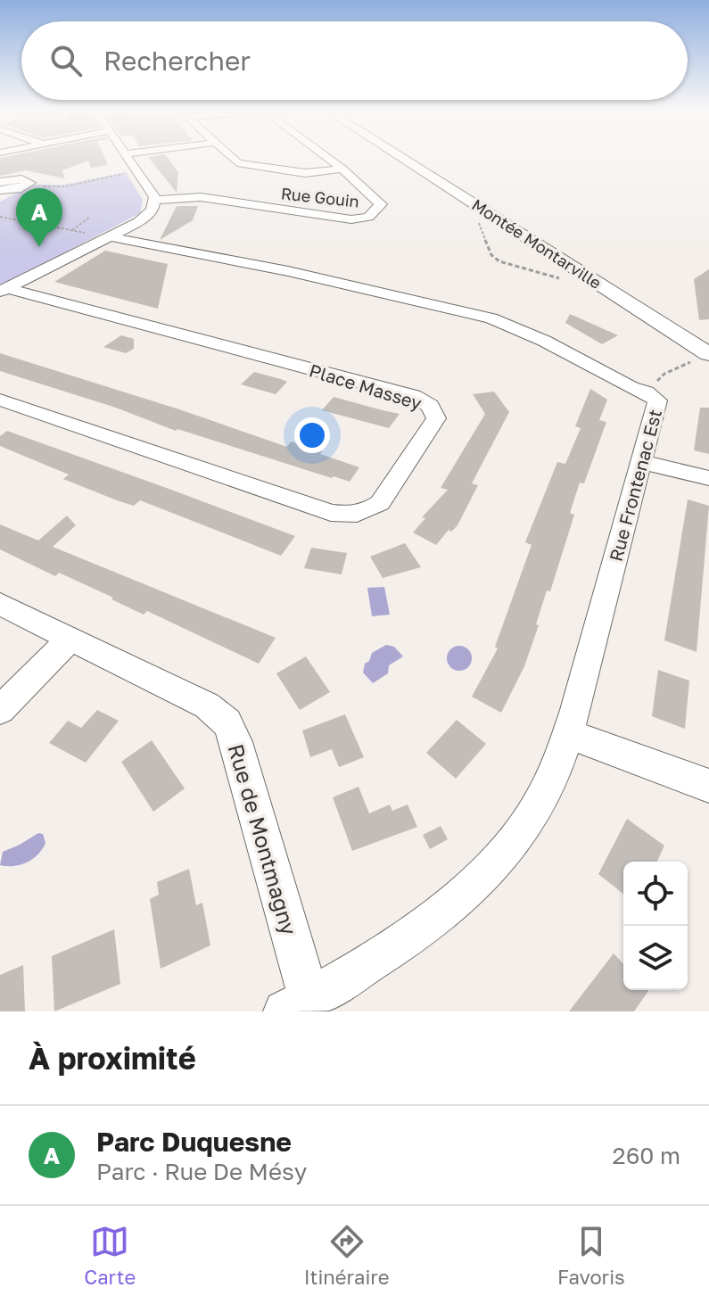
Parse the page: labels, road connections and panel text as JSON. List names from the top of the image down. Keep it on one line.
{"streets":{"street":["Rue Gouin","Montée Montarville","Place Massey","Rue Frontenac Est","Rue de Montmagny"]},"crossings":[["Rue Frontenac Est","Rue de Montmagny"]],"page":{"search":"Rechercher","pins":"A","heading":"À proximité","list":[{"mark":"A","name":"Parc Duquesne","note":"Parc · Rue De Mésy","value":"260 m"}],"nav":["Carte","Itinéraire","Favoris"]}}
